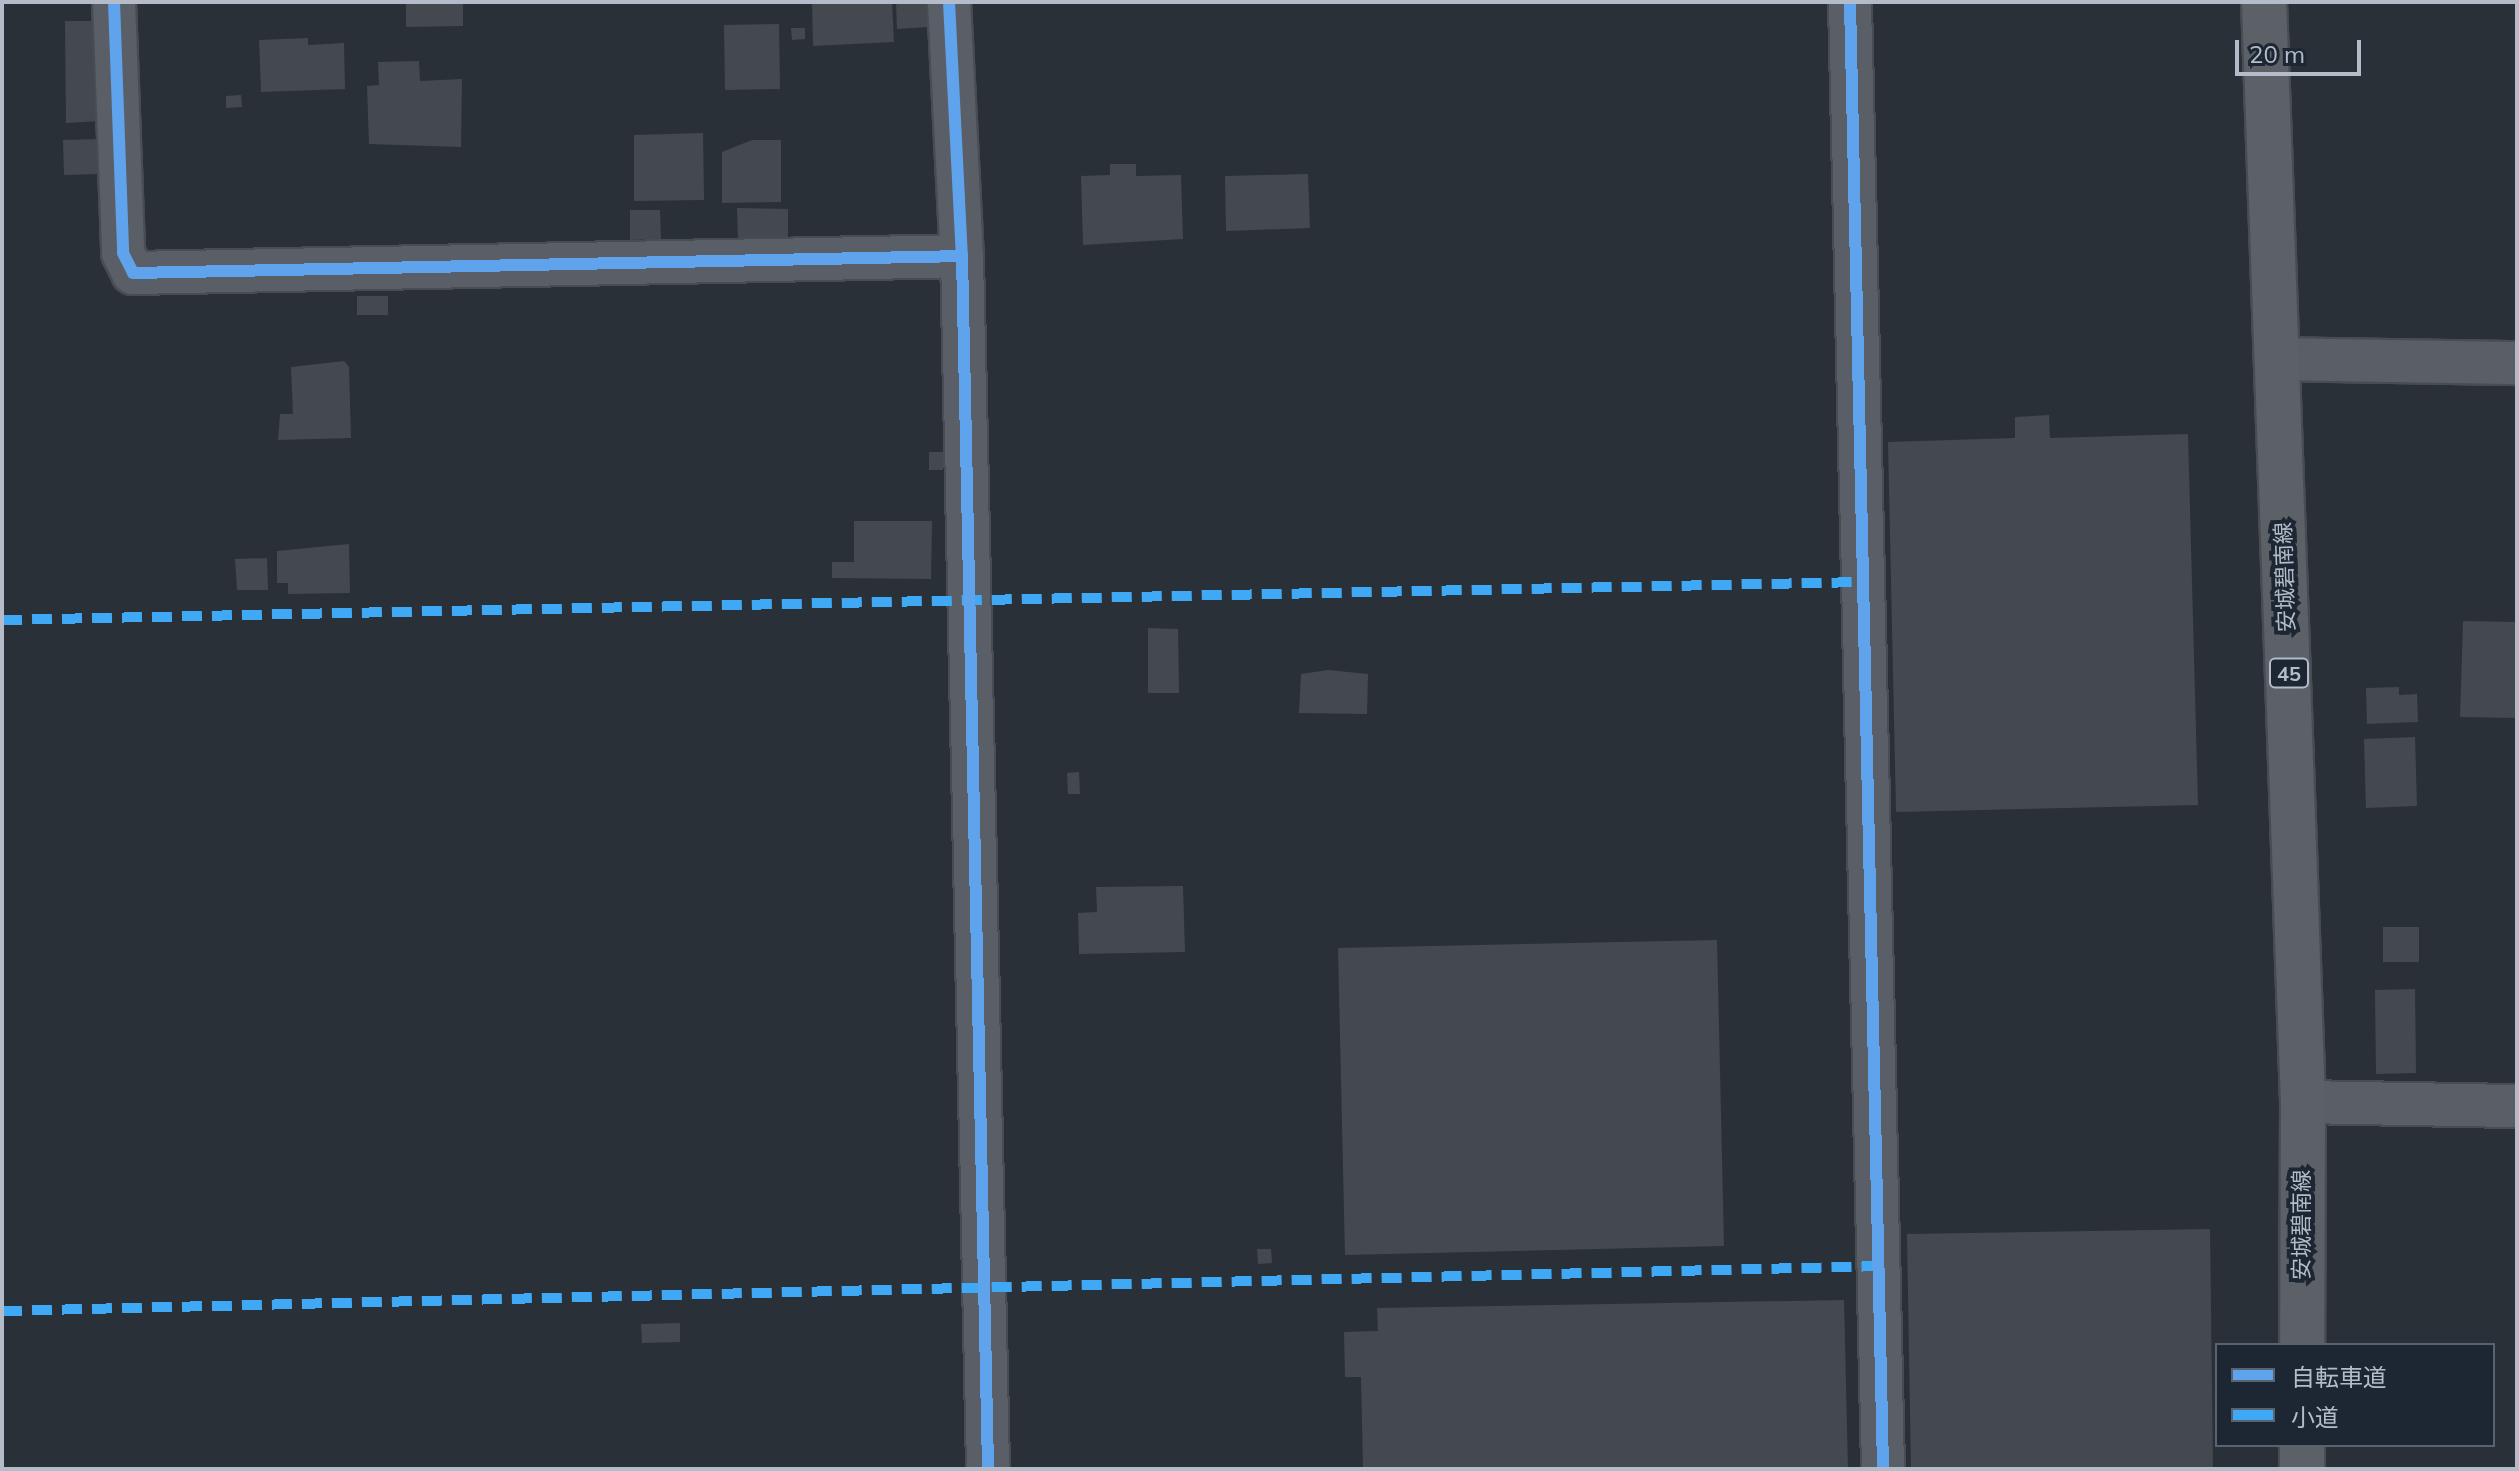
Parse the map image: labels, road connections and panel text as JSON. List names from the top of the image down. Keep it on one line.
{"streets":{"main road":["安城碧南線","45"]},"legend":["自転車道","小道"],"scale_bar":"20 m"}
